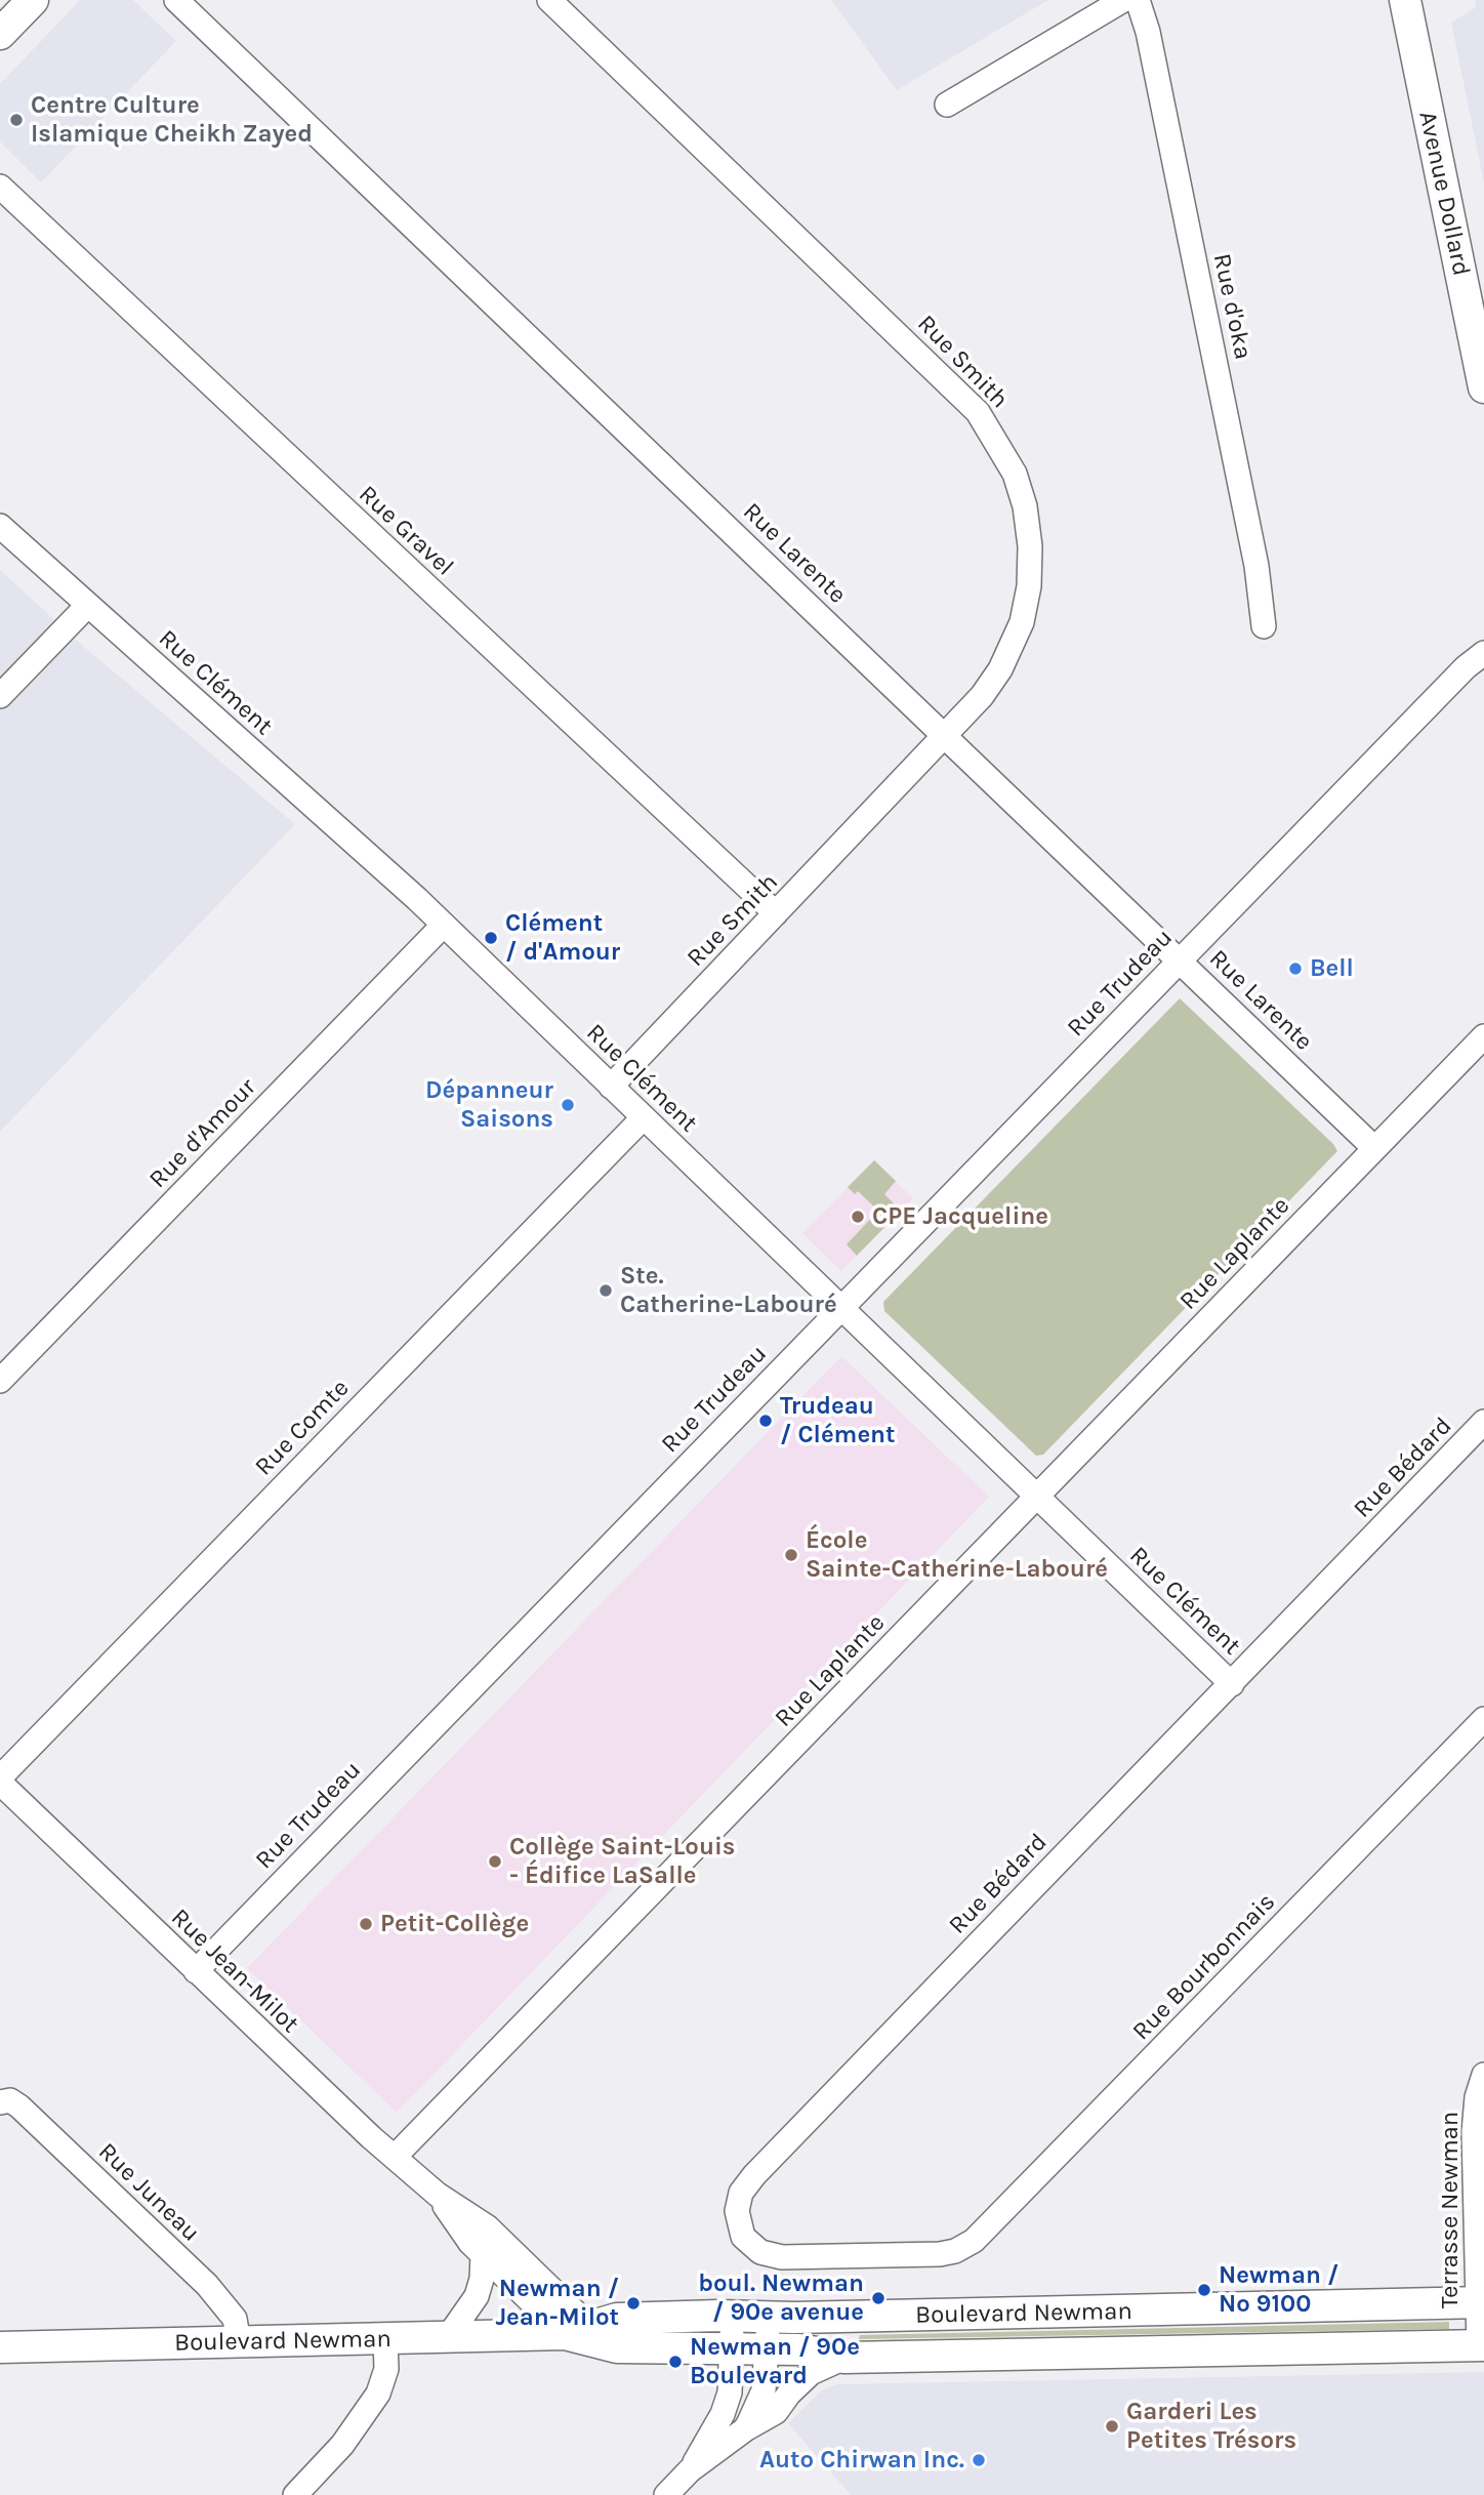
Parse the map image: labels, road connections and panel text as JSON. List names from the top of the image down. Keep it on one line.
{"streets":{"main road":["Avenue Dollard","Boulevard Newman"],"street":["Rue d'oka","Rue Smith","Rue Gravel","Rue Larente","Rue Clément","Rue Trudeau","Rue d'Amour","Rue Laplante","Rue Comte","Rue Bédard","Rue Bourbonnais","Rue Jean-Milot","Rue Juneau","Terrasse Newman"]},"crossings":[["Rue Smith","Rue Gravel"],["Rue Smith","Rue Larente"],["Rue Smith","Rue Clément"],["Rue Larente","Rue Trudeau"],["Rue Larente","Rue Laplante"],["Rue Clément","Rue Trudeau"],["Rue Clément","Rue d'Amour"],["Rue Clément","Rue Laplante"],["Rue Clément","Rue Comte"],["Rue Clément","Rue Bédard"],["Rue Trudeau","Rue Jean-Milot"],["Rue Laplante","Rue Jean-Milot"],["Rue Comte","Rue Jean-Milot"],["Rue Bédard","Rue Bourbonnais"],["Rue Jean-Milot","Boulevard Newman"],["Rue Juneau","Boulevard Newman"],["Terrasse Newman","Boulevard Newman"]],"places":["Centre Culture Islamique Cheikh Zayed","Clément / d'Amour","Bell","Dépanneur Saisons","CPE Jacqueline","Ste. Catherine-Labouré","Trudeau / Clément","École Sainte-Catherine-Labouré","Collège Saint-Louis - Édifice LaSalle","Petit-Collège","Newman / No 9100","boul. Newman / 90e avenue","Newman / Jean-Milot","Newman / 90e Boulevard","Garderi Les Petites Trésors","Auto Chirwan Inc."]}
